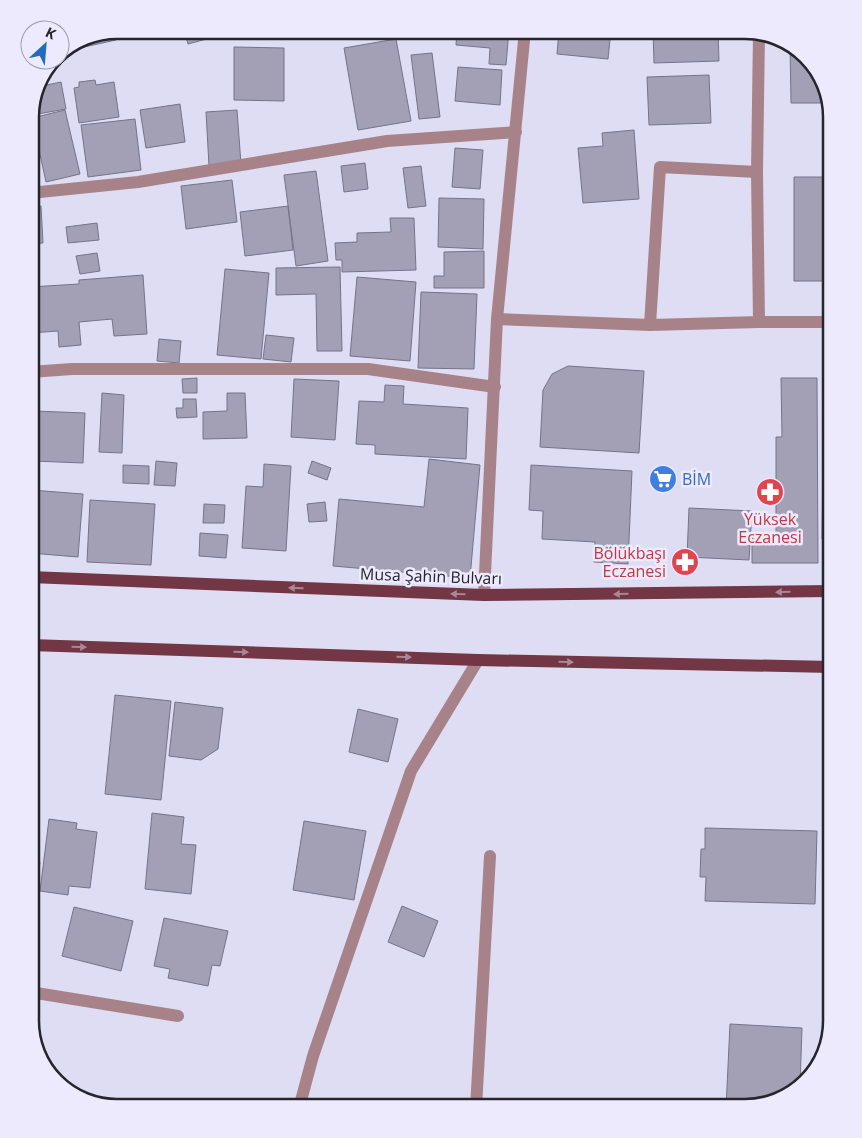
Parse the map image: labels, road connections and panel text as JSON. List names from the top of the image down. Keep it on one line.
{"streets":{"main road":["Musa Şahin Bulvarı"]},"places":{"supermarket":["BİM"],"pharmacy":["Yüksek Eczanesi","Bölükbaşı Eczanesi"]},"north":"top right"}
